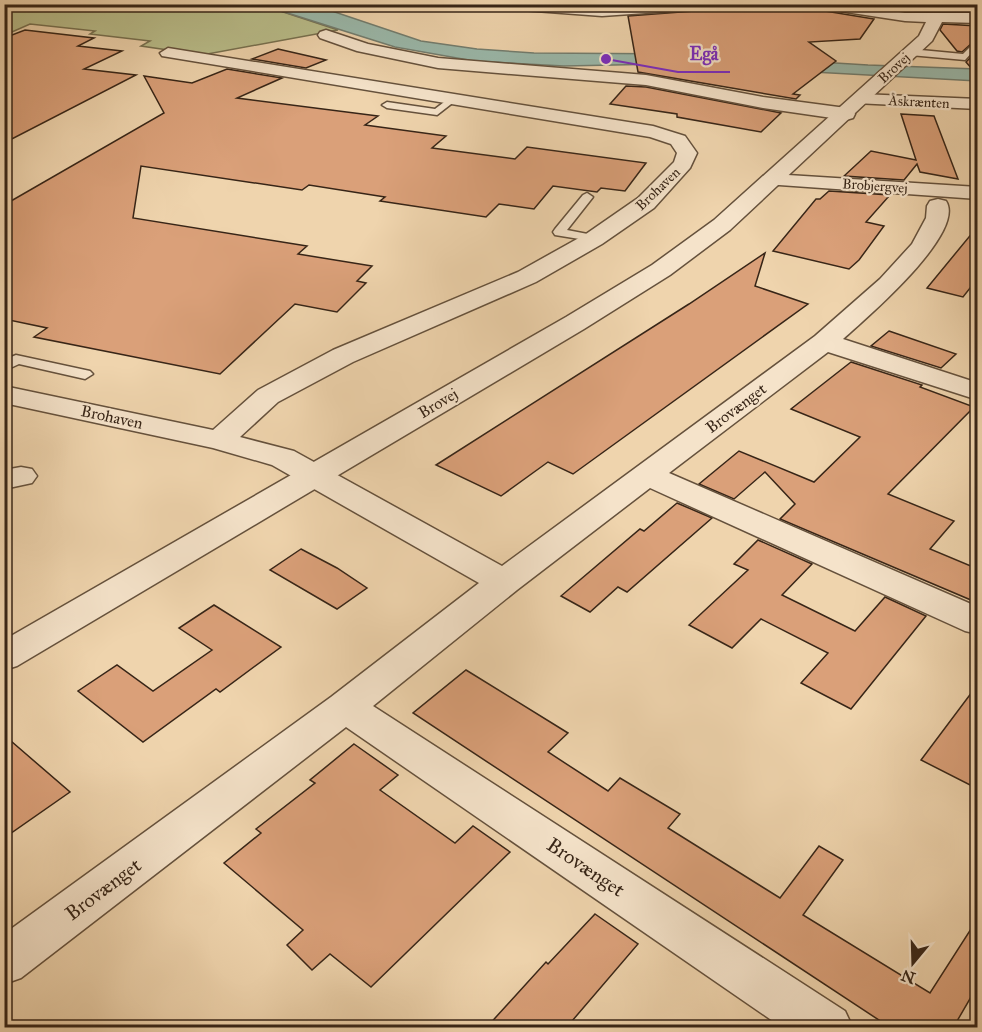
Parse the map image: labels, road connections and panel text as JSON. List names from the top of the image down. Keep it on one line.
{"streets":{"street":["Brovej","Åskrænten","Brobjergvej","Brohaven","Brovænget"]},"crossings":[["Brovej","Åskrænten"],["Brovej","Brobjergvej"],["Brovej","Brohaven"]],"places":["Egå"],"north":"bottom"}
